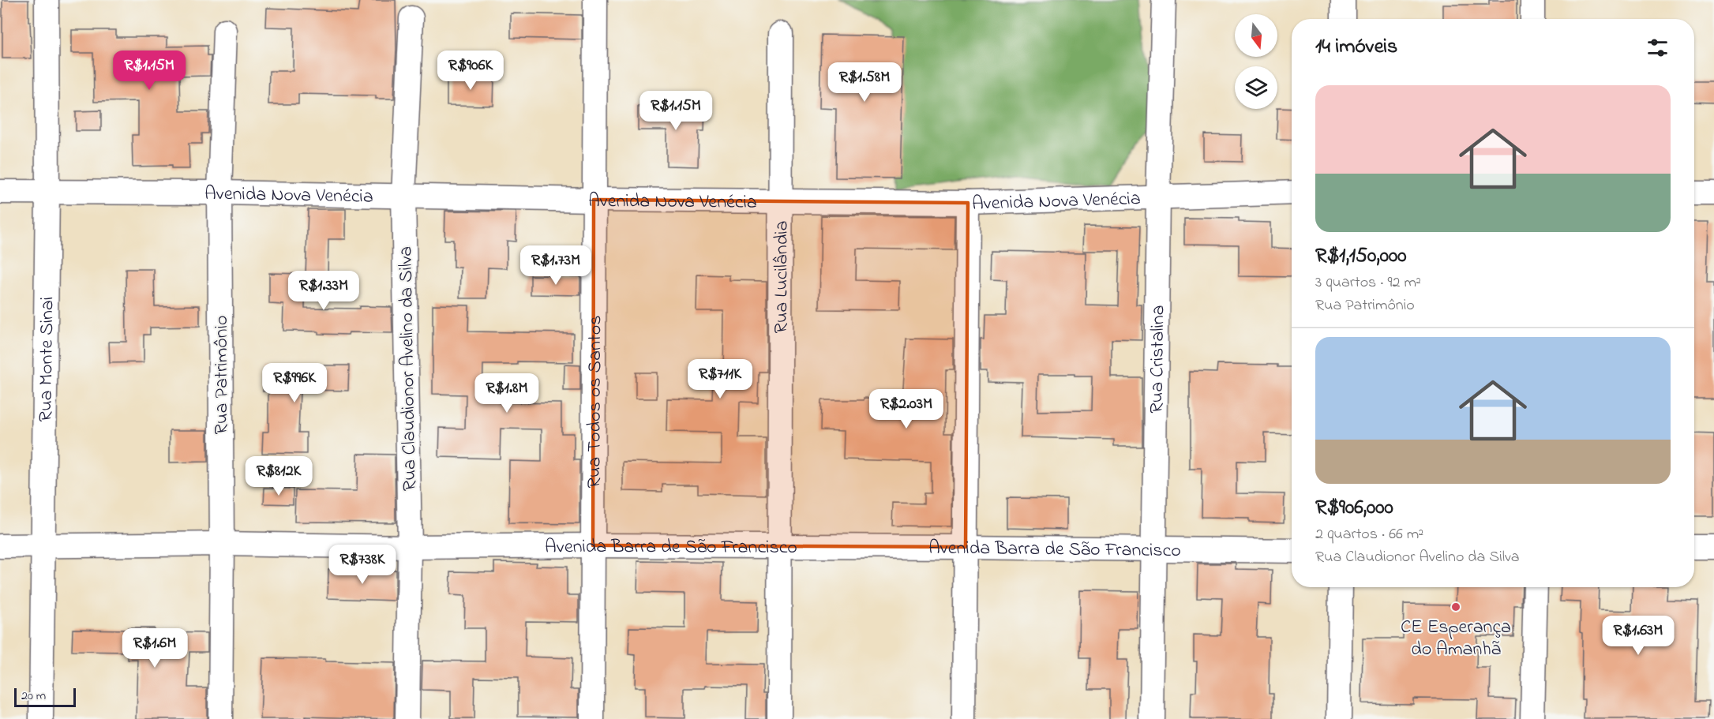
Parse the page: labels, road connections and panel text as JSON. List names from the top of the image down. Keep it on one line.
{"streets":{"street":["Avenida Nova Venécia","Rua Lucilândia","Rua Cristalina","Rua Monte Sinai","Rua Claudionor Avelino da Silva","Rua Patrimônio","Rua Todos os Santos","Avenida Barra de São Francisco"]},"crossings":[["Avenida Nova Venécia","Rua Lucilândia"],["Avenida Nova Venécia","Rua Cristalina"],["Avenida Nova Venécia","Rua Monte Sinai"],["Avenida Nova Venécia","Rua Claudionor Avelino da Silva"],["Avenida Nova Venécia","Rua Patrimônio"],["Avenida Nova Venécia","Rua Todos os Santos"],["Rua Lucilândia","Avenida Barra de São Francisco"],["Rua Cristalina","Avenida Barra de São Francisco"],["Rua Monte Sinai","Avenida Barra de São Francisco"],["Rua Claudionor Avelino da Silva","Avenida Barra de São Francisco"],["Rua Patrimônio","Avenida Barra de São Francisco"],["Rua Todos os Santos","Avenida Barra de São Francisco"]],"places":["CE Esperança do Amanhã"],"scale_bar":"20 m","north":"bottom","page":{"heading":"14 imóveis","price":["R$1.15M","R$906K","R$1.58M","R$1.15M","R$1.73M","R$1.33M","R$711K","R$996K","R$1.8M","R$2.03M","R$812K","R$738K","R$1.63M","R$1.6M"],"list":[{"name":"R$1,150,000","note":"3 quartos · 92 m² · Rua Patrimônio"},{"name":"R$906,000","note":"2 quartos · 66 m² · Rua Claudionor Avelino da Silva"}],"scale":"20 m"}}
